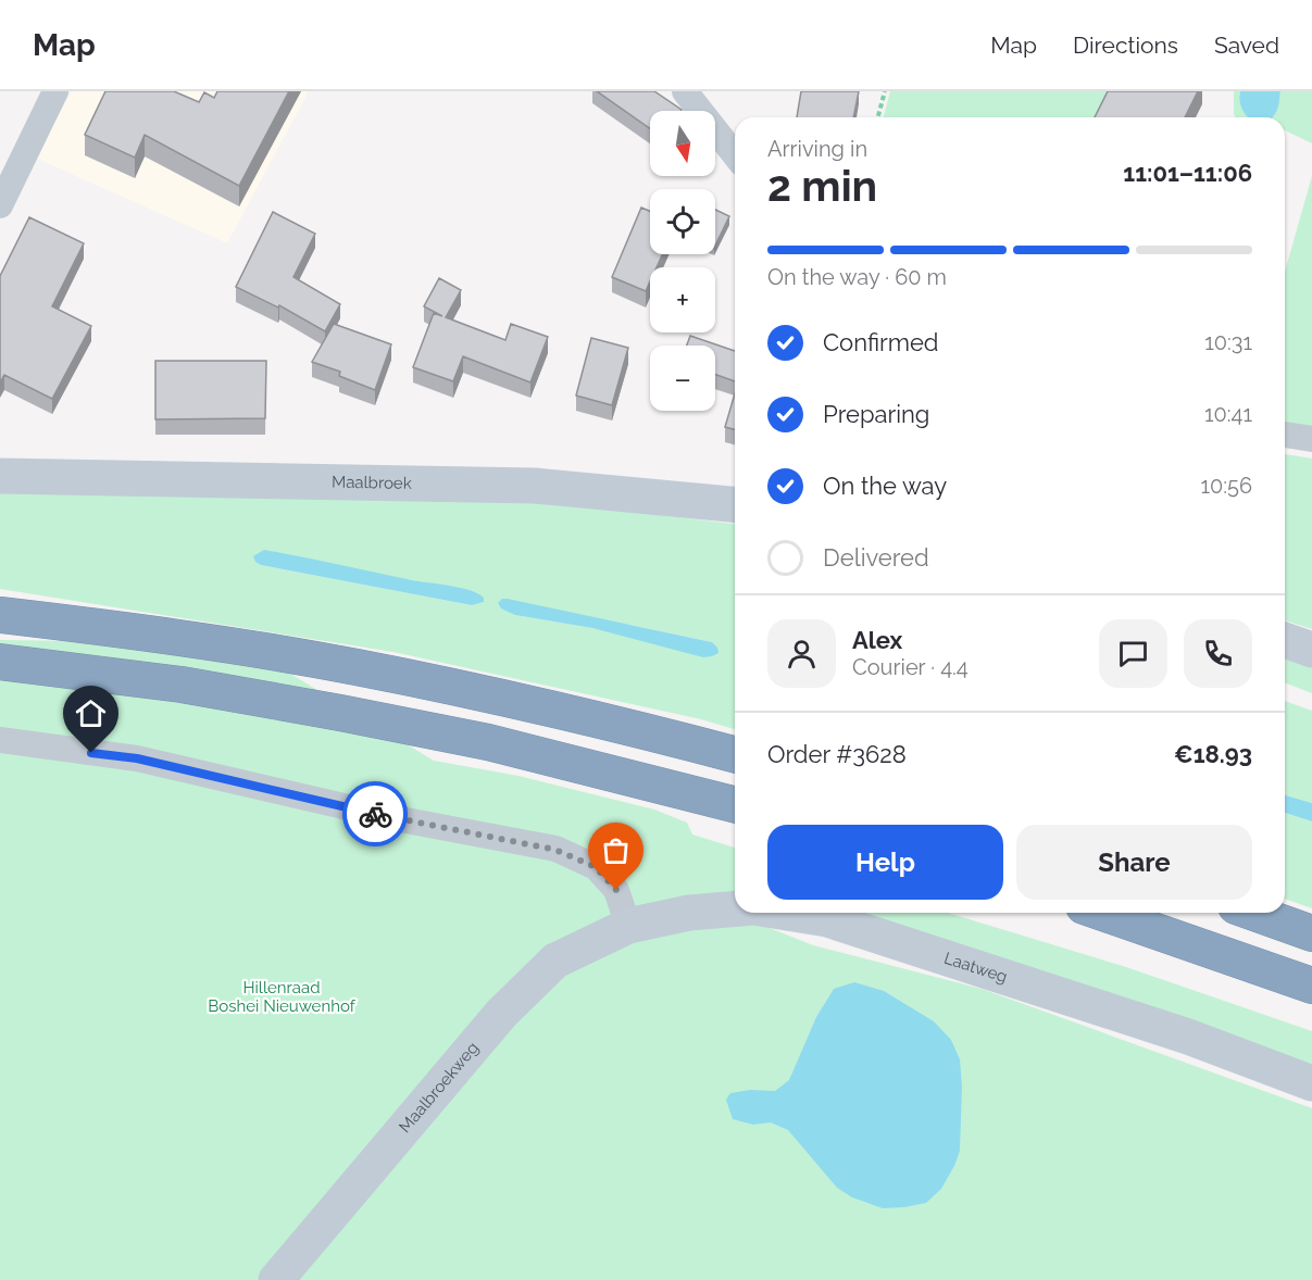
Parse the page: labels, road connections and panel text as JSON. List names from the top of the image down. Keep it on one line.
{"streets":{"street":["Maalbroek","Laatweg","Maalbroekweg"]},"crossings":[["Laatweg","Maalbroekweg"]],"parks":["Hillenraad Boshei Nieuwenhof"],"north":"bottom","page":{"header":"Map","nav":["Map","Directions","Saved"],"map_buttons":["+","−"],"heading":["2 min","Arriving in","11:01–11:06"],"panel":["Alex","Courier · 4.4","Order #3628","€18.93"],"bar":"On the way · 60 m","list":[["Confirmed","10:31"],["Preparing","10:41"],["On the way","10:56"],"Delivered"],"buttons":["Help","Share"]}}
